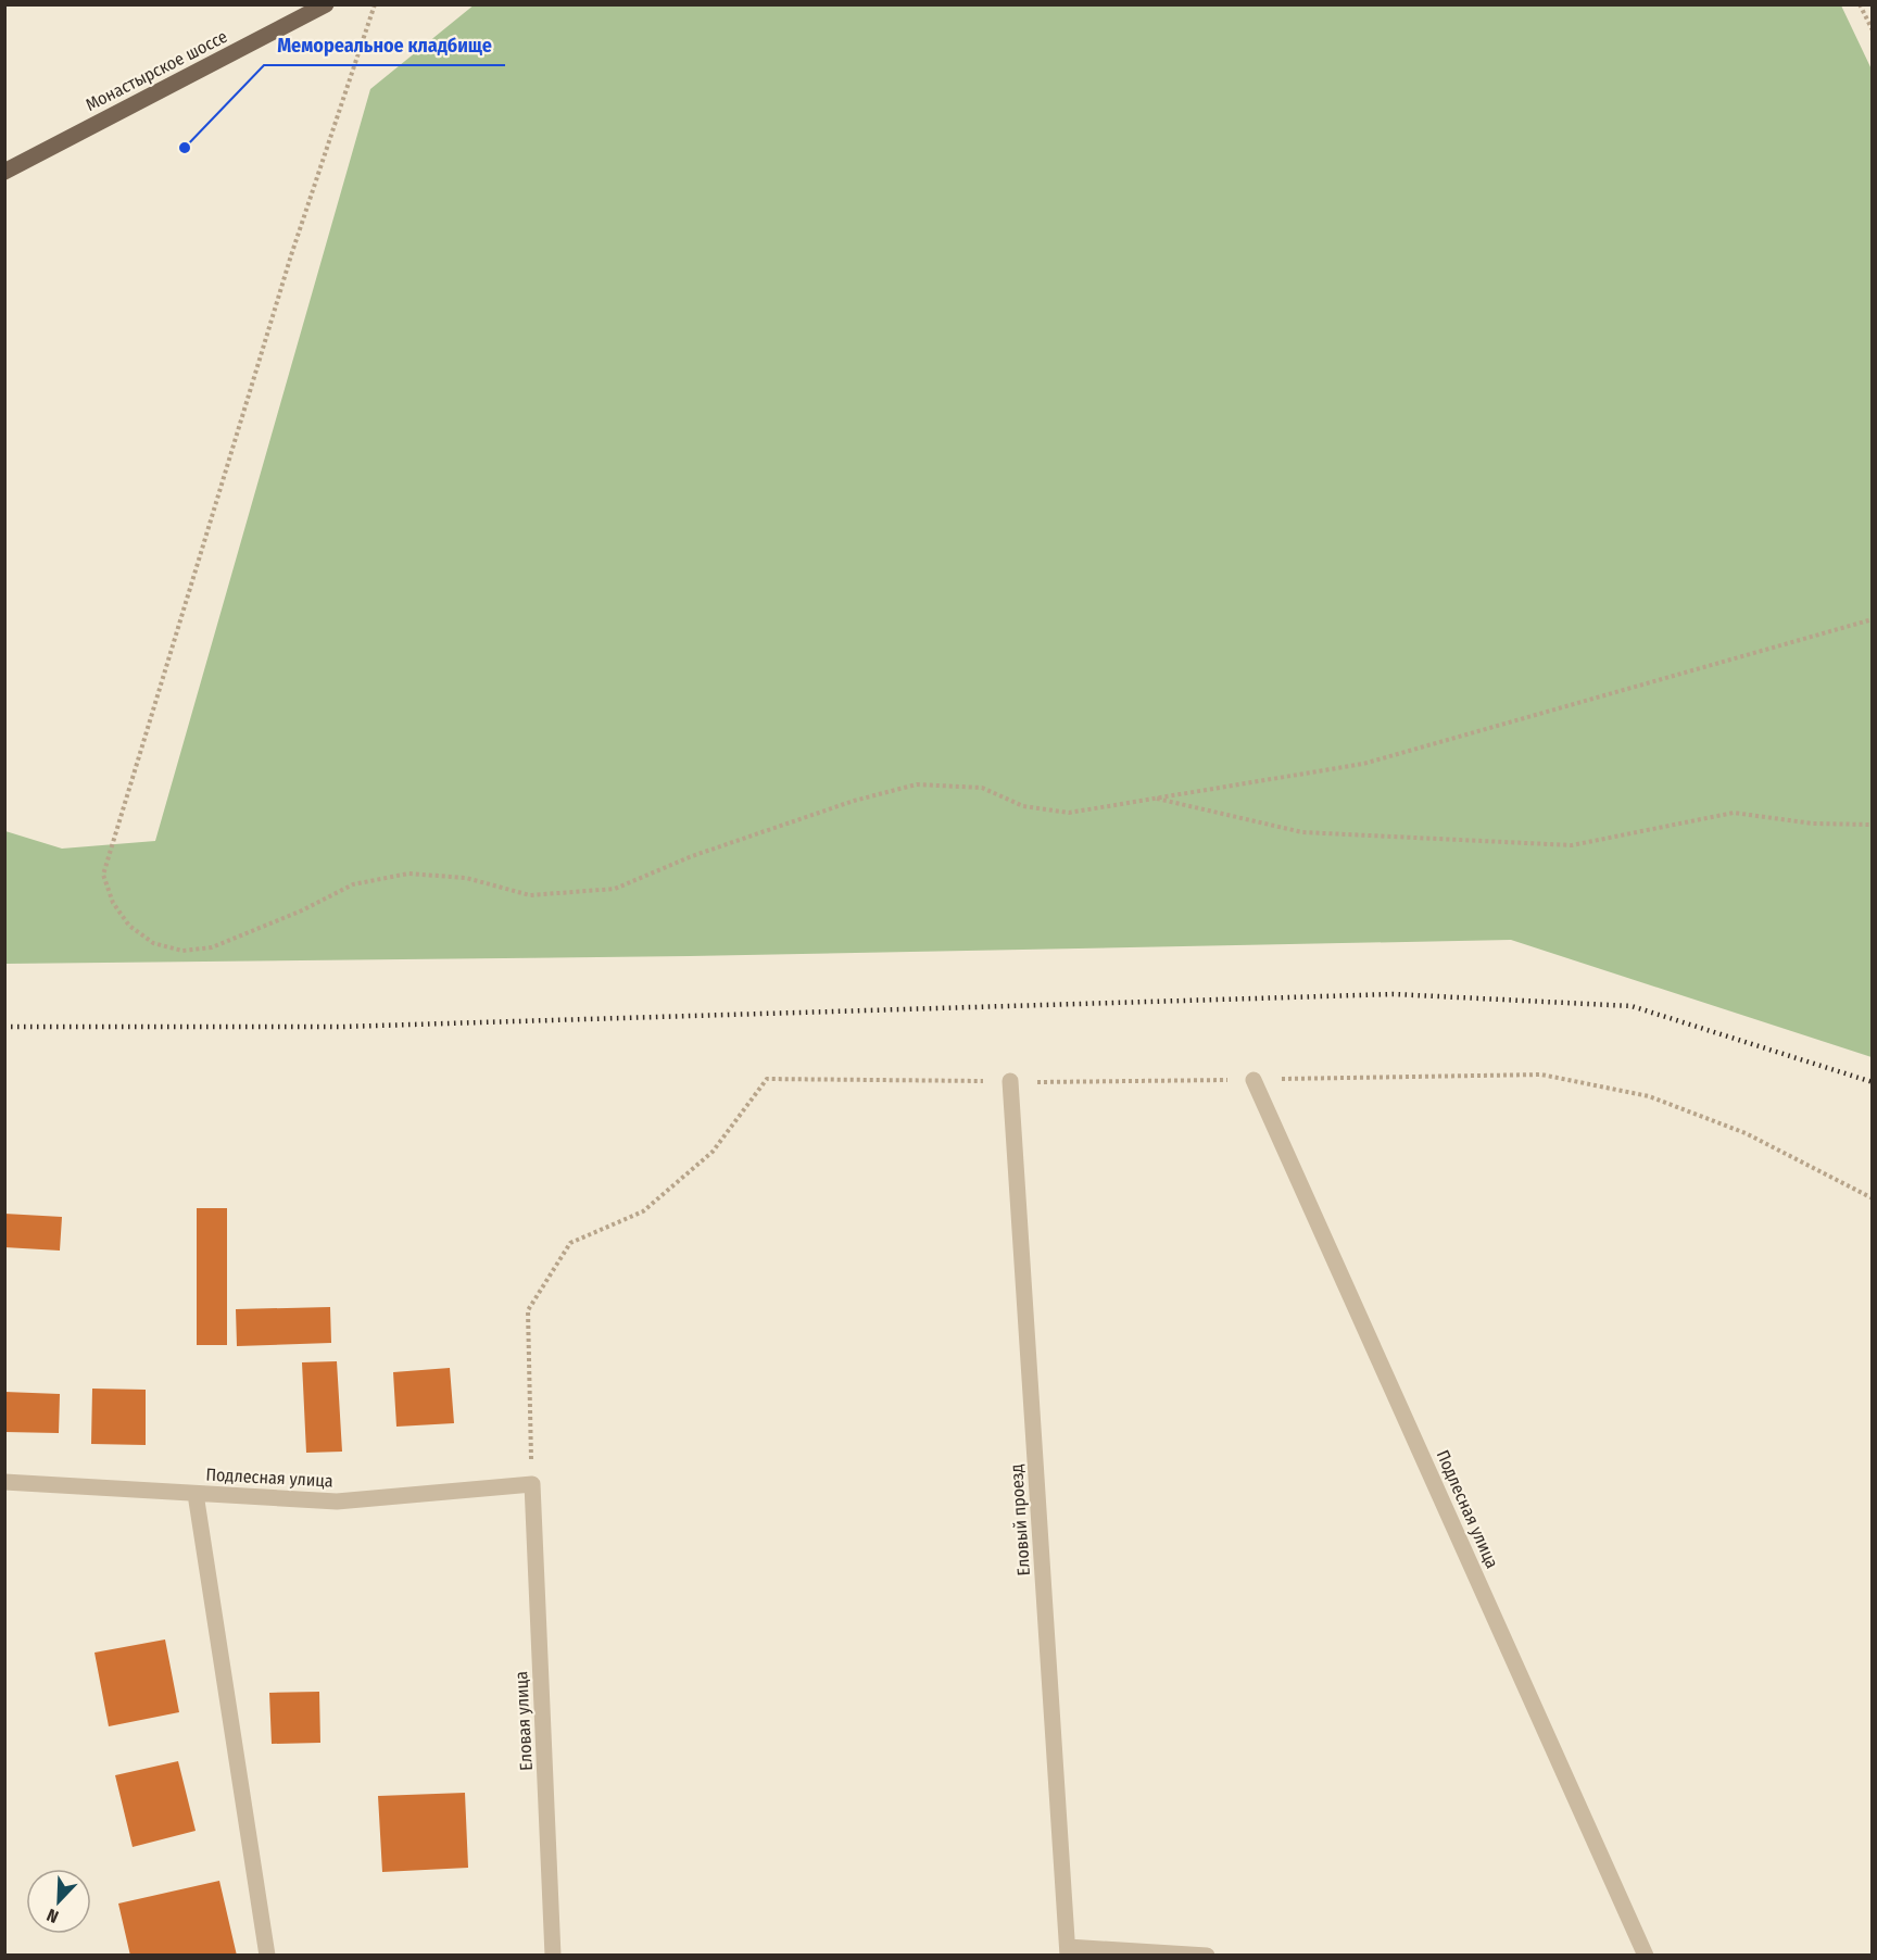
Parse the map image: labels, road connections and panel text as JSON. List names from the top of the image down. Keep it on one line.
{"streets":{"main road":["Монастырское шоссе"],"street":["Подлесная улица","Еловый проезд","Еловая улица"]},"crossings":[["Подлесная улица","Еловая улица"]],"places":["Мемореальное кладбище"],"north":"bottom left"}
